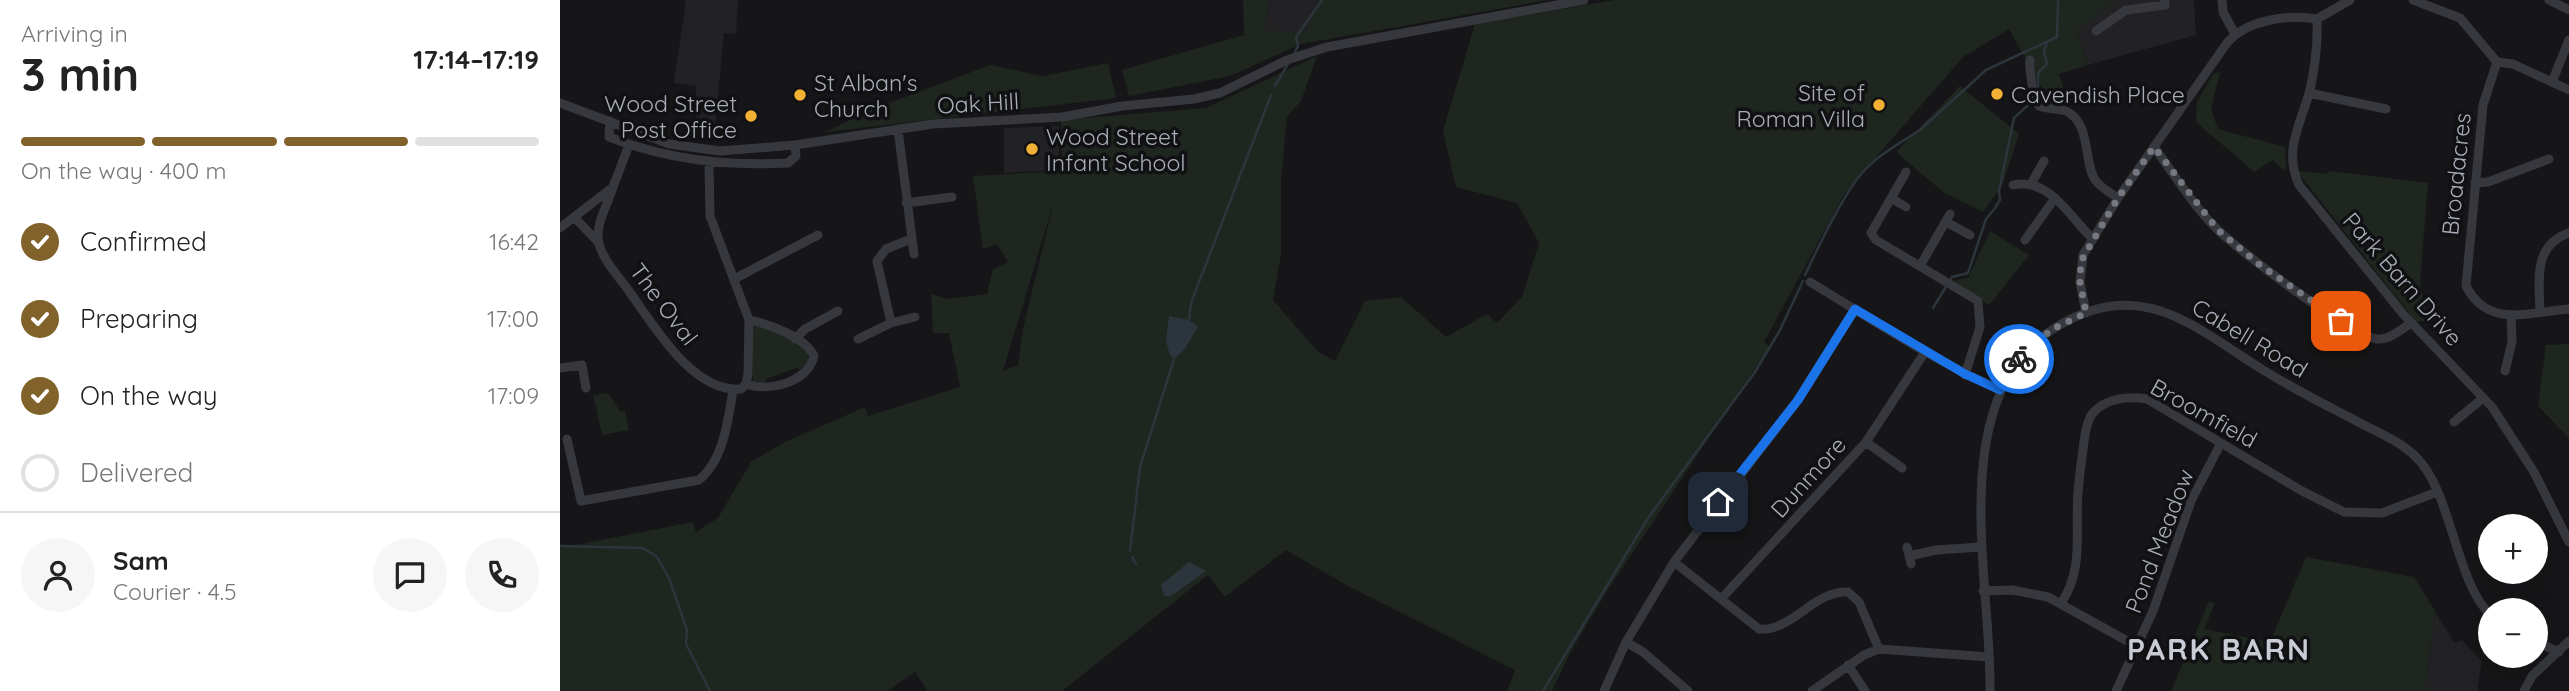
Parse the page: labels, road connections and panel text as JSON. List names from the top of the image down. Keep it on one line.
{"streets":{"street":["Oak Hill","Broadacres","Park Barn Drive","The Oval","Cabell Road","Broomfield","Dunmore","Pond Meadow"]},"crossings":[["Cabell Road","Broomfield"],["Broomfield","Pond Meadow"]],"districts":["PARK BARN"],"places":["Cavendish Place","St Alban's Church","Site of Roman Villa","Wood Street Post Office","Wood Street Infant School"],"page":{"heading":["3 min","Arriving in","17:14–17:19"],"panel":["Sam","Courier · 4.5"],"bar":"On the way · 400 m","list":[["Confirmed","16:42"],["Preparing","17:00"],["On the way","17:09"],"Delivered"],"map_buttons":["+","−"]}}
